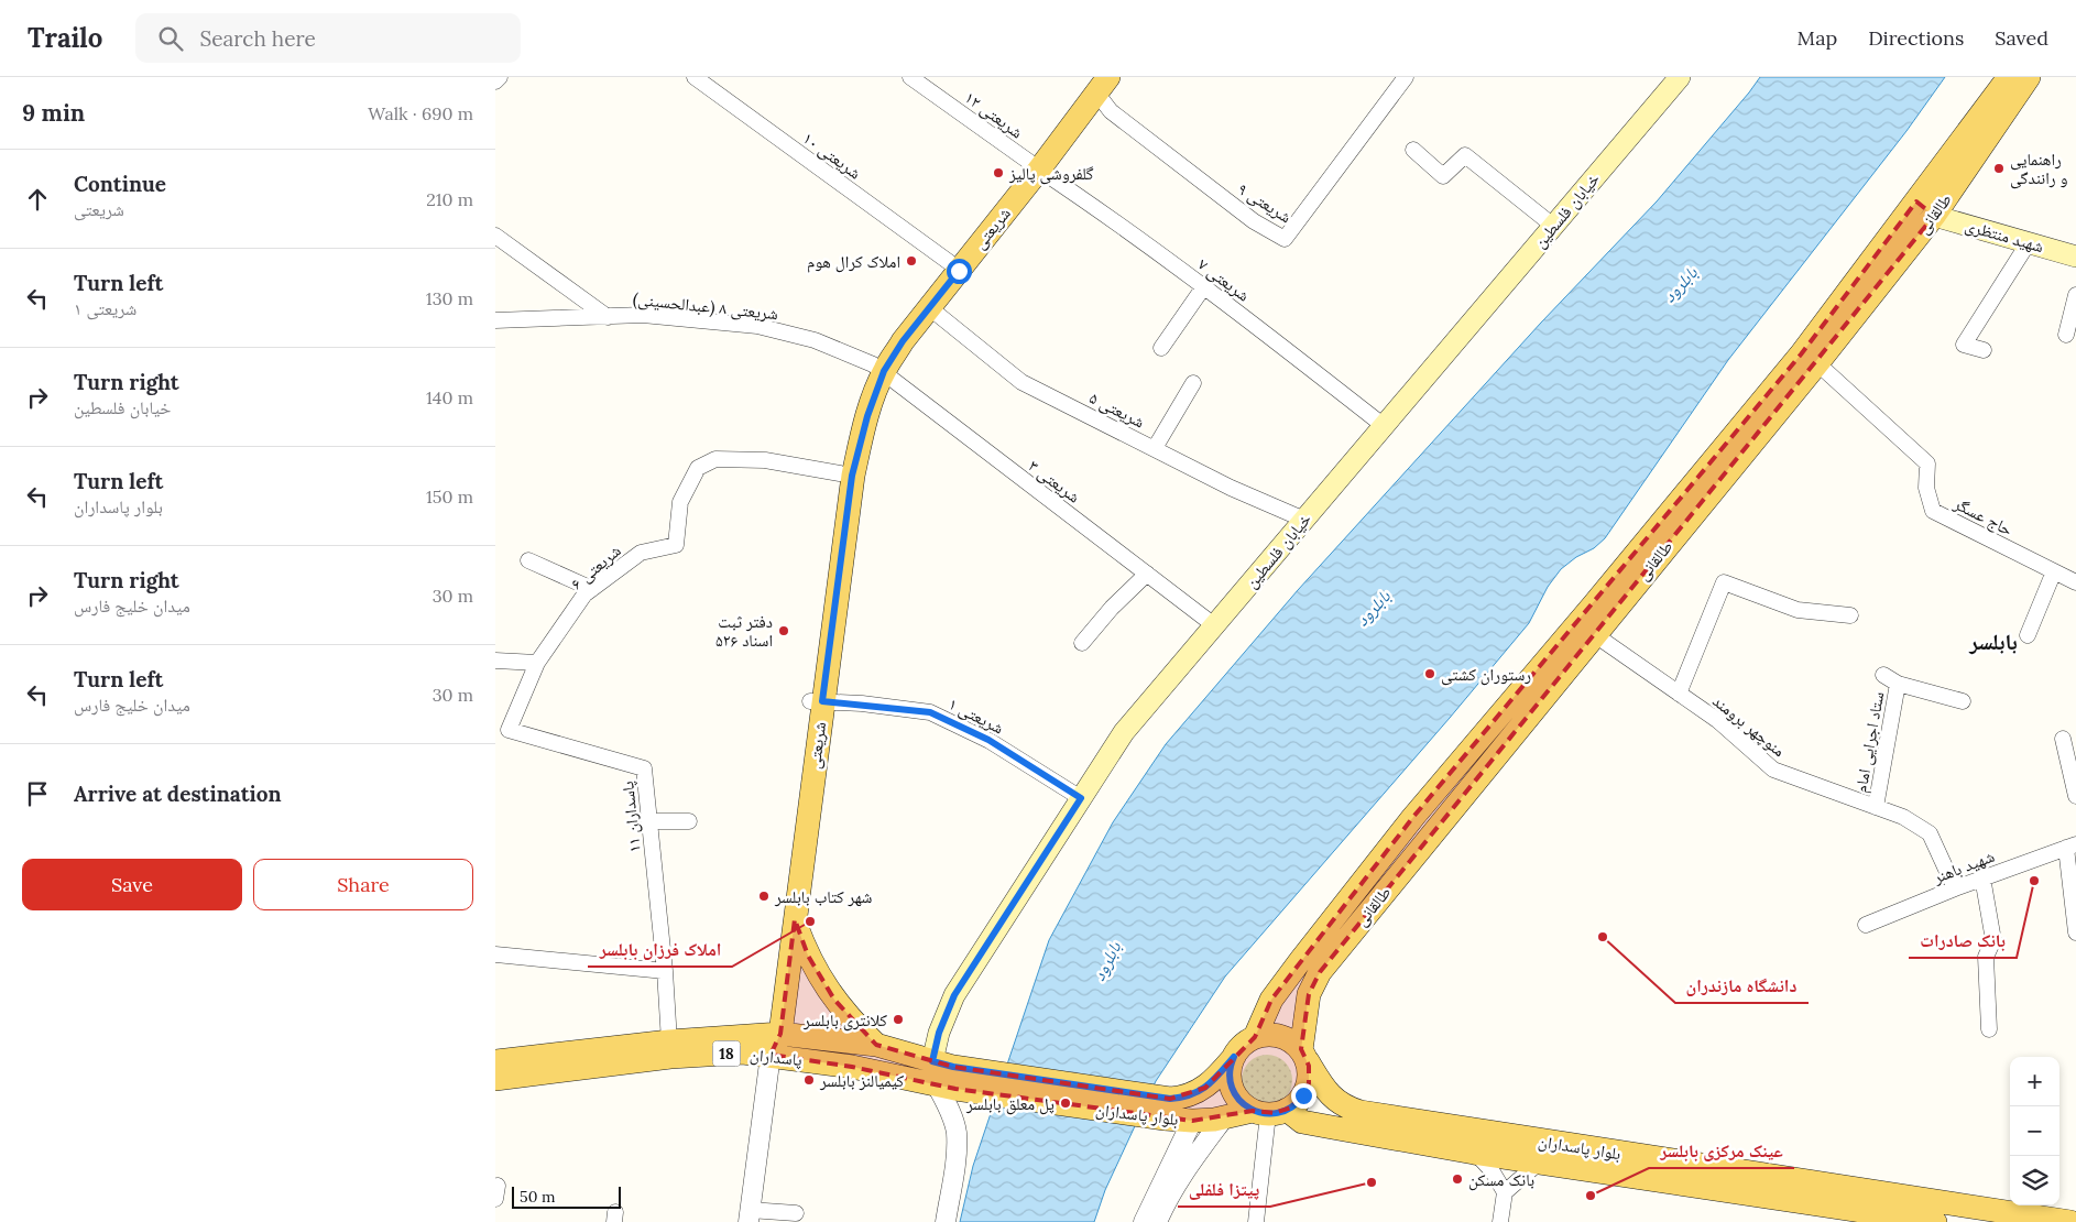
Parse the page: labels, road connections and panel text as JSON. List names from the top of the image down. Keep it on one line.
{"streets":{"main road":["خیابان فلسطین","طالقانی","شریعتی","شهید منتظری","18","پاسداران","بلوار پاسداران"],"street":["شریعتی ۱۲","شریعتی ۱۰","شریعتی ۹","شریعتی ۷","شریعتی ۸ (عبدالحسینی)","شریعتی ۵","شریعتی ۳","حاج عسگر","شریعتی ۶","شریعتی ۱","منوچهر برومند","ستاد اجرایی امام","پاسداران ۱۱","شهید باهنر"]},"crossings":[["شریعتی ۱۲","شریعتی"],["شریعتی ۱۲","شریعتی ۷"],["شریعتی ۱۰","شریعتی"],["شریعتی ۹","شریعتی"],["خیابان فلسطین","شریعتی ۷"],["خیابان فلسطین","شریعتی ۵"],["خیابان فلسطین","شریعتی ۳"],["خیابان فلسطین","شریعتی ۱"],["خیابان فلسطین","پاسداران"],["خیابان فلسطین","بلوار پاسداران"],["طالقانی","شهید منتظری"],["طالقانی","حاج عسگر"],["طالقانی","منوچهر برومند"],["طالقانی","بلوار پاسداران"],["شریعتی","شریعتی ۷"],["شریعتی","شریعتی ۸ (عبدالحسینی)"],["شریعتی","شریعتی ۵"],["شریعتی","شریعتی ۳"],["شریعتی","شریعتی ۶"],["شریعتی","شریعتی ۱"],["شریعتی","پاسداران"],["شریعتی ۸ (عبدالحسینی)","شریعتی ۳"],["شریعتی ۶","پاسداران ۱۱"],["منوچهر برومند","ستاد اجرایی امام"],["منوچهر برومند","شهید باهنر"],["پاسداران ۱۱","پاسداران"],["پاسداران","بلوار پاسداران"]],"districts":["بابلسر"],"water":["بابلرود"],"places":["راهنمایی و رانندگی","گلفروشی پالیز","املاک کرال هوم","دفتر ثبت اسناد ۵۲۶","رستوران کشتی","بانک صادرات","شهر کتاب بابلسر","املاک فرزان بابلسر","دانشگاه مازندران","کلانتری بابلسر","کیمیالنز بابلسر","پل معلق بابلسر","بانک مسکن","پیتزا فلفلی","عینک مرکزی بابلسر"],"scale_bar":"50 m","page":{"header":"Trailo","search":"Search here","nav":["Map","Directions","Saved"],"heading":["9 min","Walk · 690 m"],"list":[["Continue","شریعتی","210 m"],["Turn left","شریعتی ۱","130 m"],["Turn right","خیابان فلسطین","140 m"],["Turn left","بلوار پاسداران","150 m"],["Turn right","میدان خلیج فارس","30 m"],["Turn left","میدان خلیج فارس","30 m"],"Arrive at destination"],"buttons":["Save","Share"],"map_buttons":["+","−"],"scale":"50 m"}}
